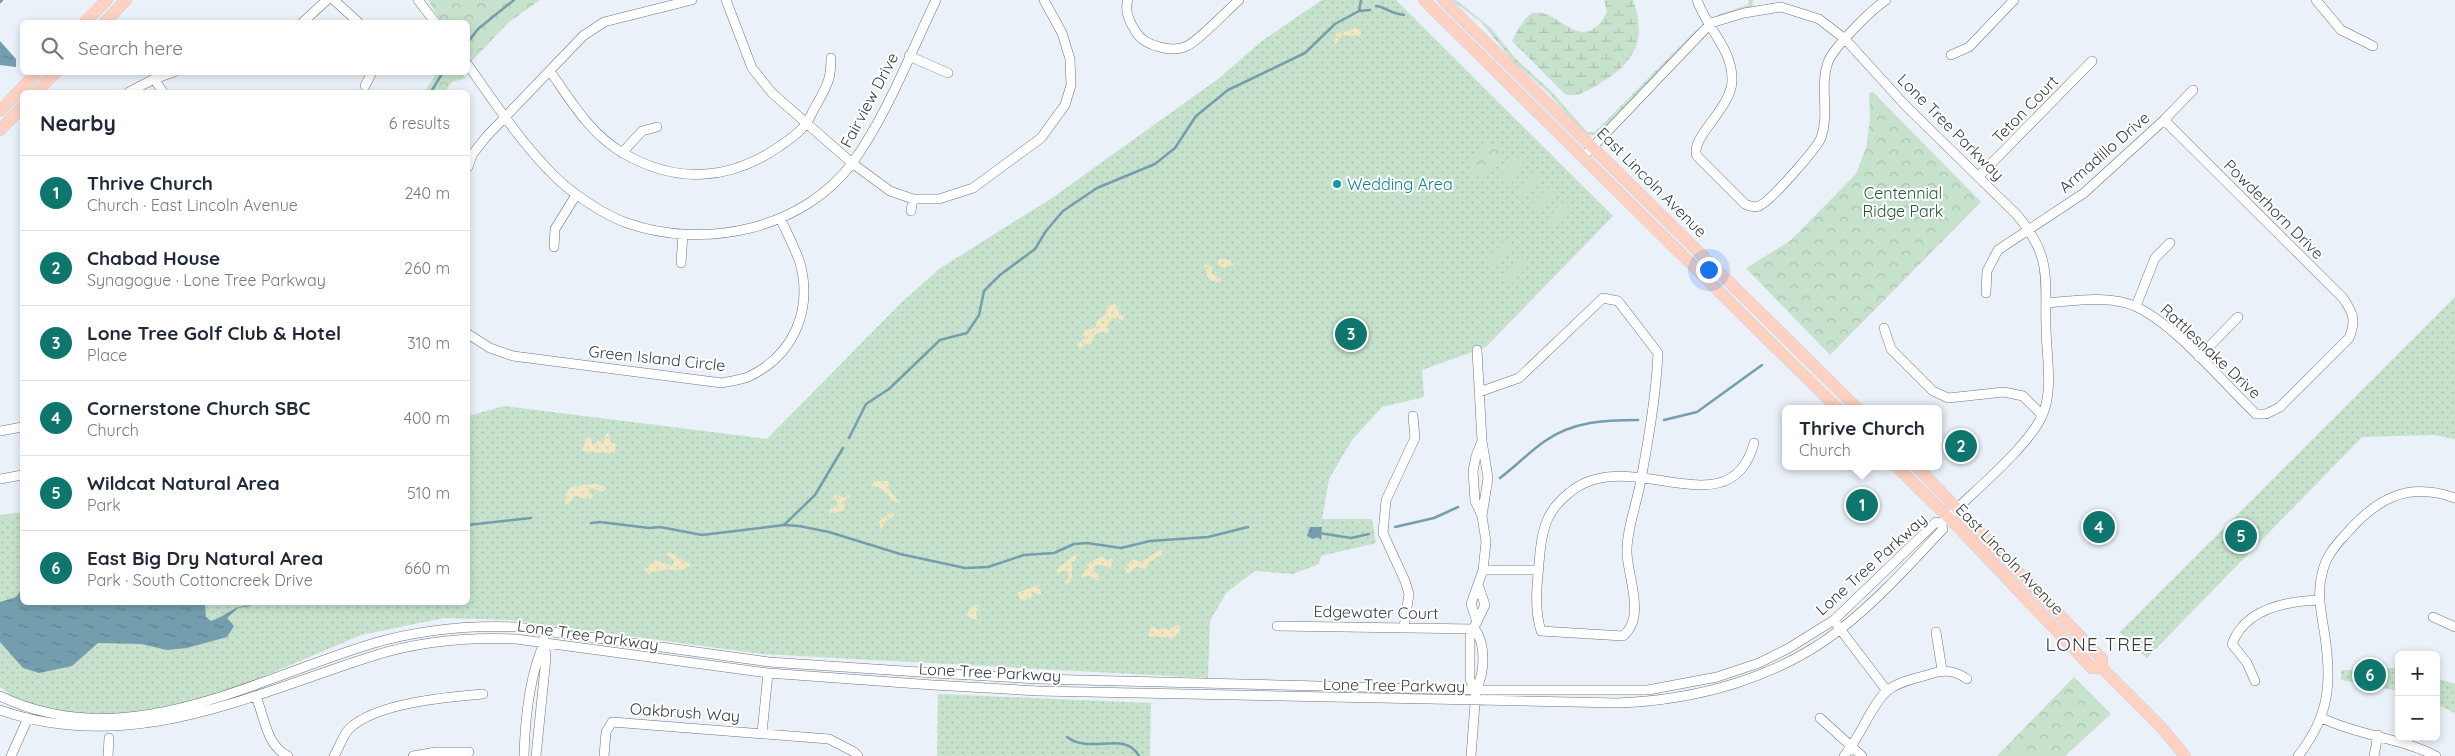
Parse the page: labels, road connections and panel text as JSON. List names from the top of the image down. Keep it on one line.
{"streets":{"main road":["East Lincoln Avenue"],"street":["Fairview Drive","Teton Court","Lone Tree Parkway","Armadillo Drive","Powderhorn Drive","Rattlesnake Drive","Green Island Circle","Edgewater Court","Oakbrush Way"]},"crossings":[["Fairview Drive","Green Island Circle"],["Teton Court","Lone Tree Parkway"],["Lone Tree Parkway","Armadillo Drive"],["Lone Tree Parkway","East Lincoln Avenue"],["Lone Tree Parkway","Rattlesnake Drive"],["Armadillo Drive","Powderhorn Drive"],["Powderhorn Drive","Rattlesnake Drive"]],"districts":["LONE TREE"],"parks":["Centennial Ridge Park"],"places":["Wedding Area"],"page":{"search":"Search here","heading":["Nearby","6 results"],"list":[{"mark":"1","name":"Thrive Church","note":"Church · East Lincoln Avenue","value":"240 m"},{"mark":"2","name":"Chabad House","note":"Synagogue · Lone Tree Parkway","value":"260 m"},{"mark":"3","name":"Lone Tree Golf Club & Hotel","note":"Place","value":"310 m"},{"mark":"4","name":"Cornerstone Church SBC","note":"Church","value":"400 m"},{"mark":"5","name":"Wildcat Natural Area","note":"Park","value":"510 m"},{"mark":"6","name":"East Big Dry Natural Area","note":"Park · South Cottoncreek Drive","value":"660 m"}],"pins":["3","2","1","4","5","6"],"popup":["Thrive Church","Church"],"map_buttons":["+","−"]}}
